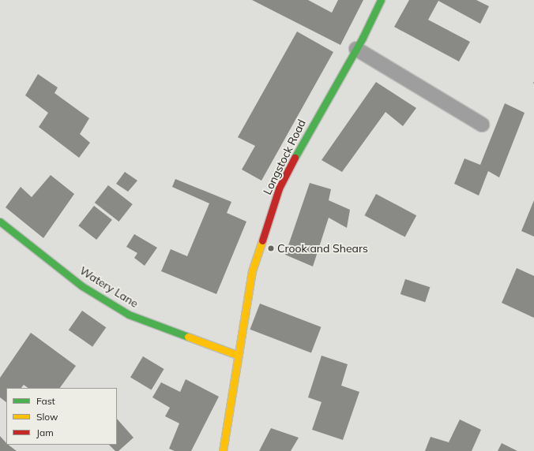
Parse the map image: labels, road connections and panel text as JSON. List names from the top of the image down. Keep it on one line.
{"streets":{"street":["Longstock Road","Watery Lane"]},"crossings":[["Longstock Road","Watery Lane"]],"places":["Crook and Shears"],"legend":["Fast","Slow","Jam"]}
